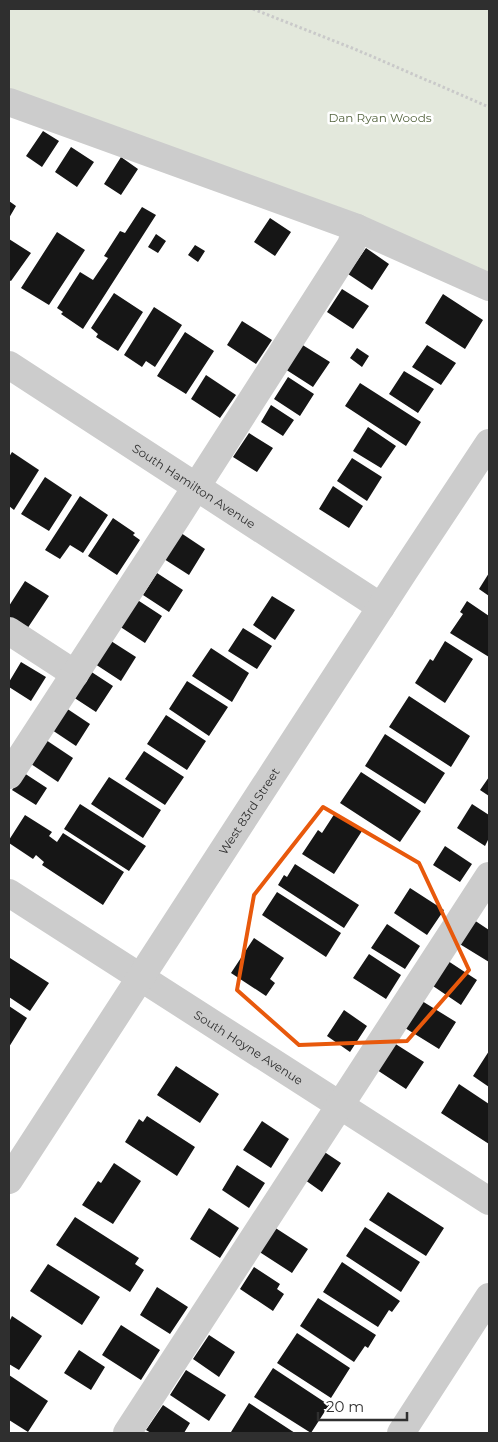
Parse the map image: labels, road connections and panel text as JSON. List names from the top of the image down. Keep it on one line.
{"streets":{"street":["South Hamilton Avenue","West 83rd Street","South Hoyne Avenue"]},"crossings":[["South Hamilton Avenue","West 83rd Street"],["West 83rd Street","South Hoyne Avenue"]],"parks":["Dan Ryan Woods"],"scale_bar":"20 m"}
